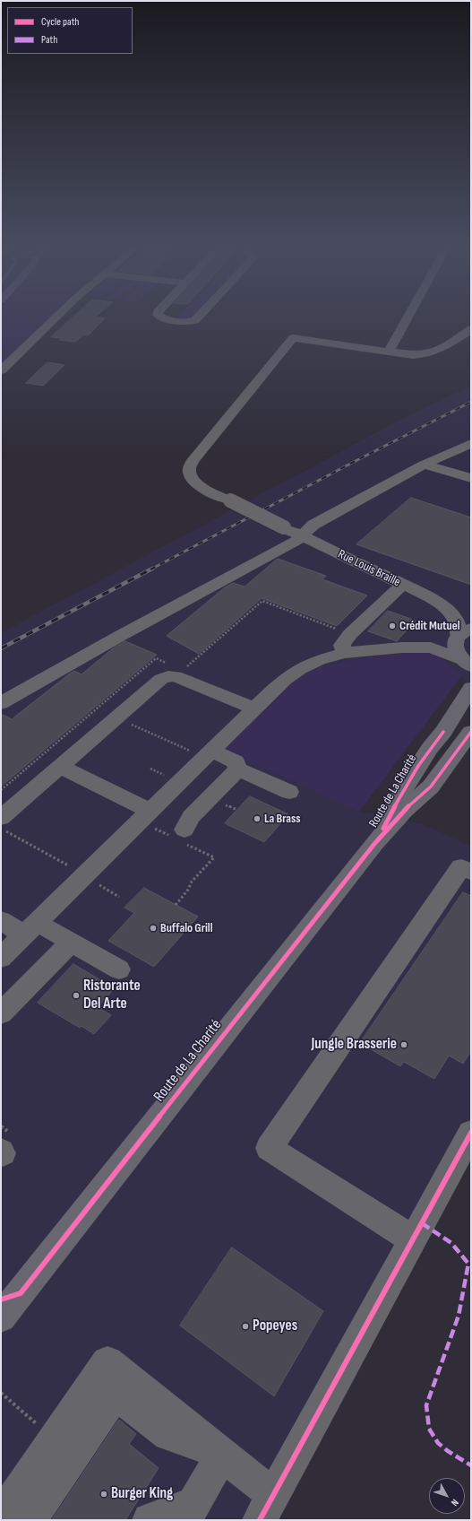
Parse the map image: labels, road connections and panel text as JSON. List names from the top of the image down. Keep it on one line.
{"streets":{"main road":["Route de La Charité"],"street":["Rue Louis Braille"]},"places":["Crédit Mutuel","La Brass","Buffalo Grill","Ristorante Del Arte","Jungle Brasserie","Popeyes","Burger King"],"legend":["Cycle path","Path"],"north":"bottom right"}
